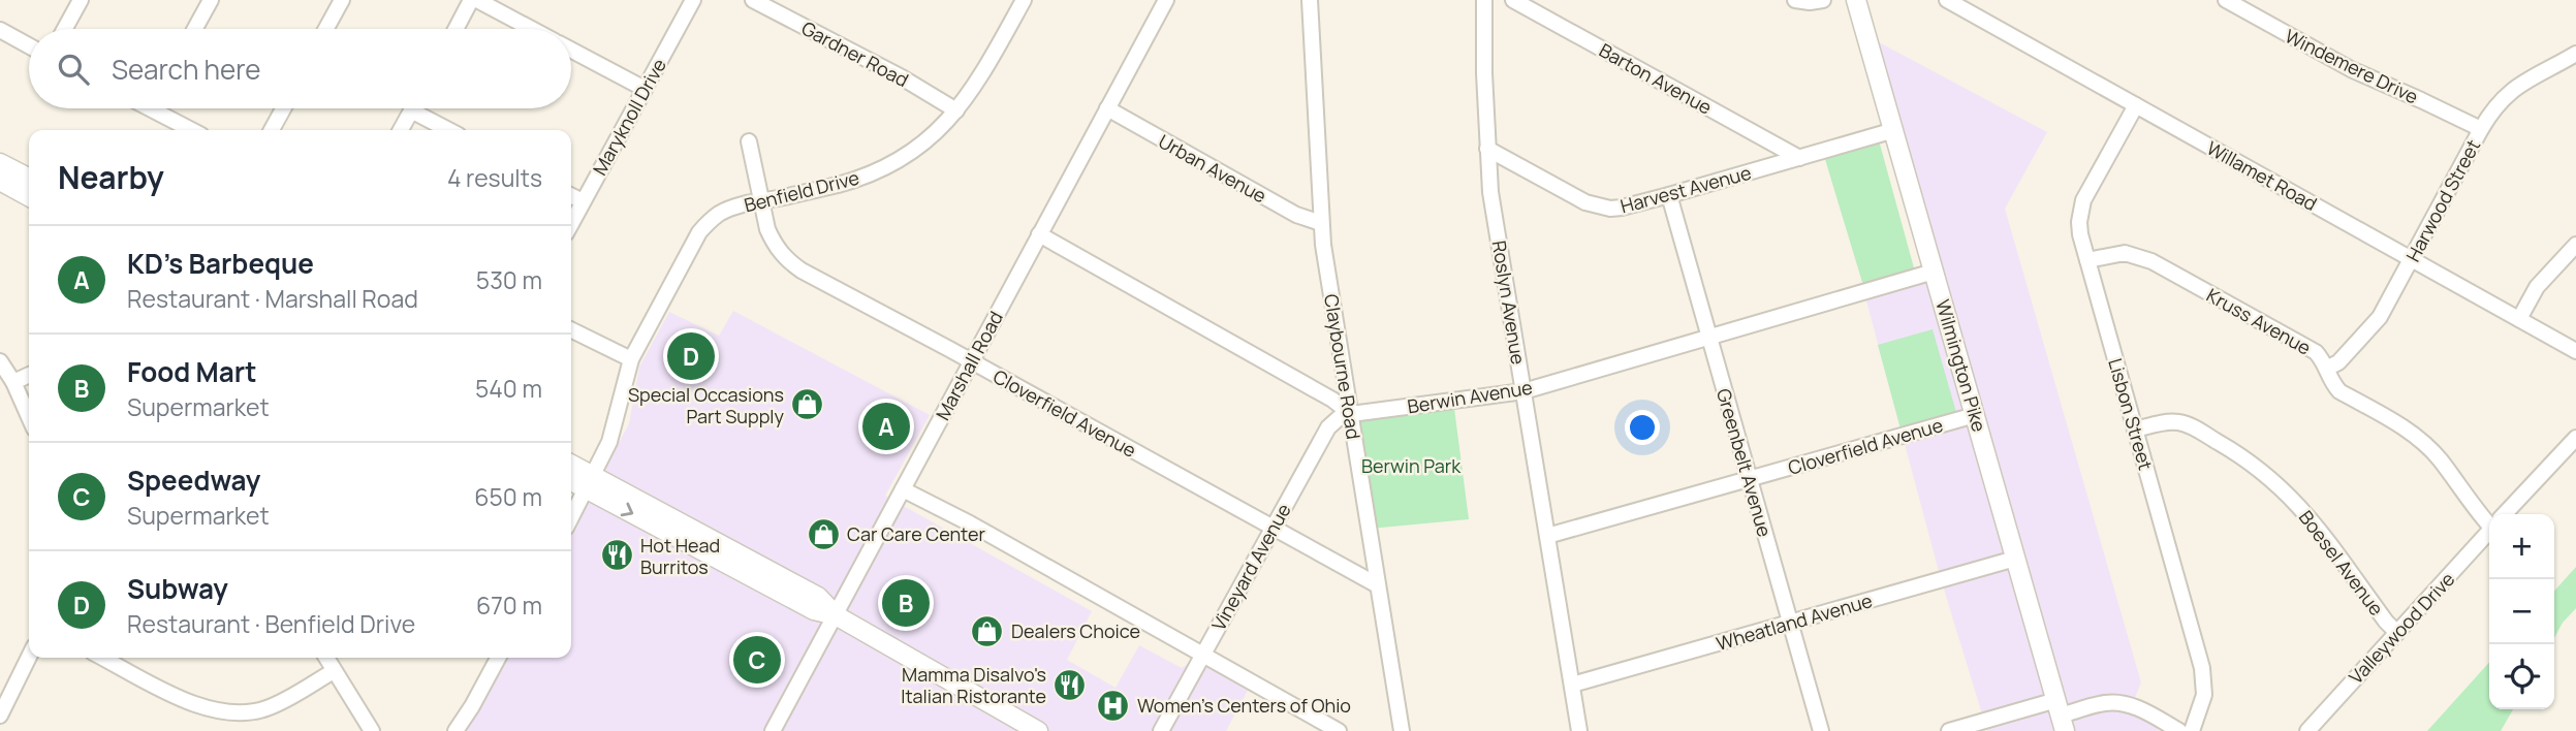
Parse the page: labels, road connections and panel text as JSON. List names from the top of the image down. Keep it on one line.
{"streets":{"main road":["Wilmington Pike"],"street":["Gardner Road","Windemere Drive","Barton Avenue","Maryknoll Drive","Urban Avenue","Willamet Road","Harvest Avenue","Benfield Drive","Harwood Street","Roslyn Avenue","Kruss Avenue","Marshall Road","Claybourne Road","Berwin Avenue","Cloverfield Avenue","Lisbon Street","Greenbelt Avenue","Boesel Avenue","Vineyard Avenue","Wheatland Avenue","Valleywood Drive"]},"crossings":[["Gardner Road","Benfield Drive"],["Windemere Drive","Harwood Street"],["Barton Avenue","Harvest Avenue"],["Urban Avenue","Marshall Road"],["Urban Avenue","Claybourne Road"],["Willamet Road","Harwood Street"],["Willamet Road","Lisbon Street"],["Harvest Avenue","Roslyn Avenue"],["Harvest Avenue","Wilmington Pike"],["Harvest Avenue","Greenbelt Avenue"],["Benfield Drive","Cloverfield Avenue"],["Harwood Street","Kruss Avenue"],["Roslyn Avenue","Berwin Avenue"],["Roslyn Avenue","Cloverfield Avenue"],["Roslyn Avenue","Wheatland Avenue"],["Kruss Avenue","Lisbon Street"],["Marshall Road","Cloverfield Avenue"],["Wilmington Pike","Berwin Avenue"],["Wilmington Pike","Cloverfield Avenue"],["Wilmington Pike","Wheatland Avenue"],["Claybourne Road","Berwin Avenue"],["Claybourne Road","Cloverfield Avenue"],["Claybourne Road","Vineyard Avenue"],["Berwin Avenue","Greenbelt Avenue"],["Berwin Avenue","Vineyard Avenue"],["Cloverfield Avenue","Greenbelt Avenue"],["Cloverfield Avenue","Vineyard Avenue"],["Lisbon Street","Boesel Avenue"],["Greenbelt Avenue","Wheatland Avenue"],["Boesel Avenue","Valleywood Drive"]],"parks":["Berwin Park"],"places":{"shop":["Special Occasions Part Supply","Car Care Center","Dealers Choice"],"restaurant":["Hot Head Burritos","Mamma Disalvo's Italian Ristorante"],"hospital":["Women's Centers of Ohio"]},"page":{"search":"Search here","heading":["Nearby","4 results"],"list":[{"mark":"A","name":"KD's Barbeque","note":"Restaurant · Marshall Road","value":"530 m"},{"mark":"B","name":"Food Mart","note":"Supermarket","value":"540 m"},{"mark":"C","name":"Speedway","note":"Supermarket","value":"650 m"},{"mark":"D","name":"Subway","note":"Restaurant · Benfield Drive","value":"670 m"}],"pins":["D","A","B","C"],"map_buttons":["+","−"]}}
